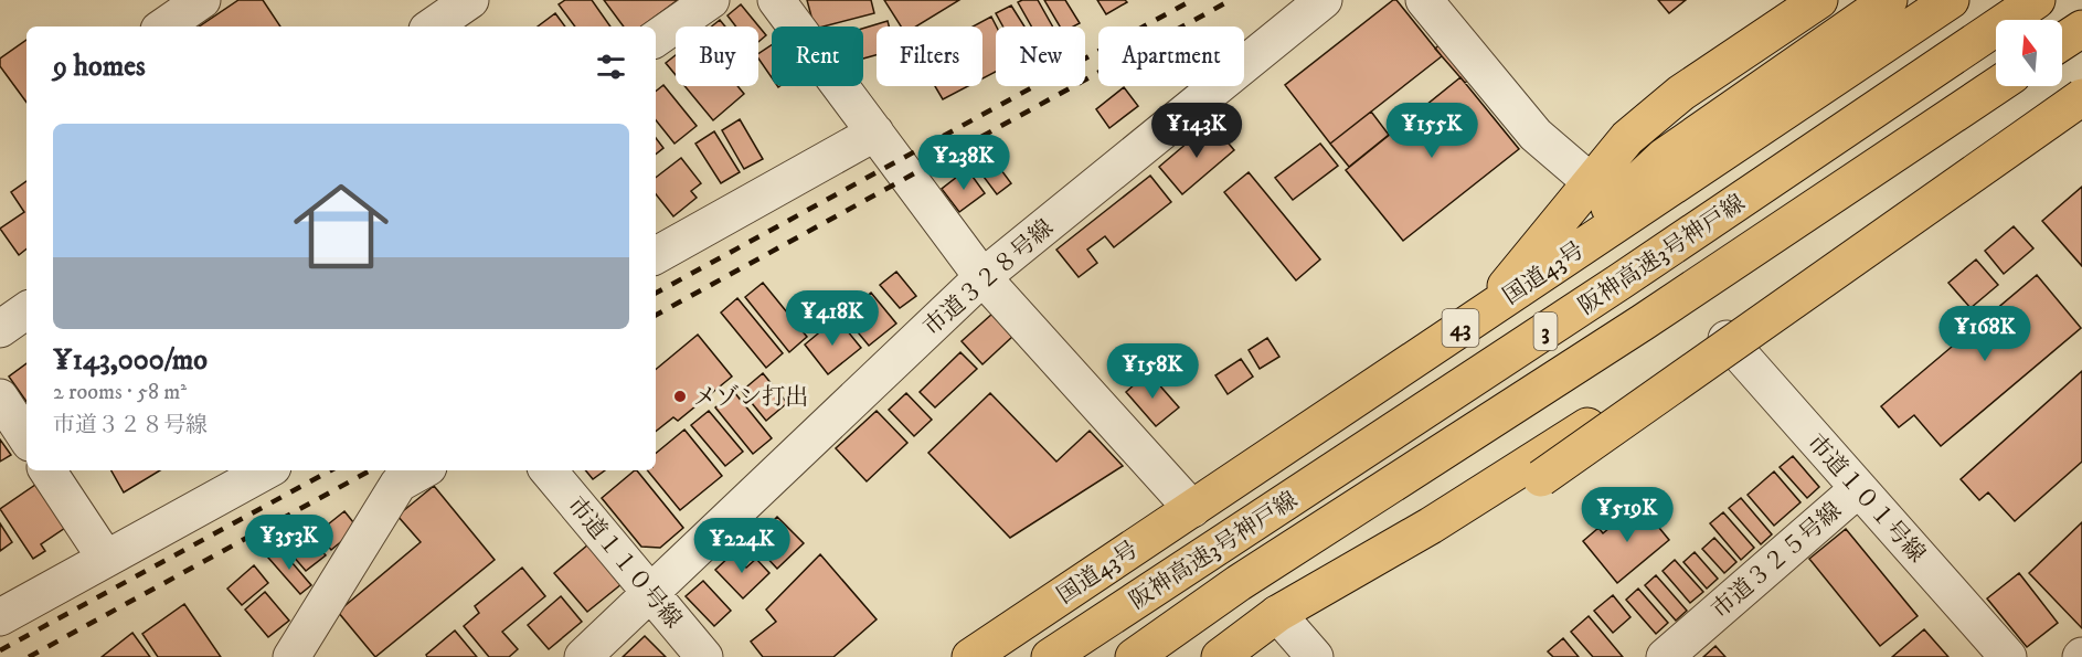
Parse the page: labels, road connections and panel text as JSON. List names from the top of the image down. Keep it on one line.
{"streets":{"highway":["阪神高速3号神戸線","国道43号","43","3"],"street":["市道３２８号線","市道１０１号線","市道３２５号線","市道１１０号線"]},"crossings":[["市道３２８号線","市道１１０号線"],["市道１０１号線","市道３２５号線"]],"places":["メゾン打出"],"north":"top","page":{"chip":["Buy","Rent","Filters","New","Apartment"],"heading":"9 homes","price":["¥143K","¥155K","¥238K","¥418K","¥168K","¥158K","¥519K","¥353K","¥224K"],"list":[{"name":"¥143,000/mo","note":"2 rooms · 58 m² · 市道３２８号線"}]}}
